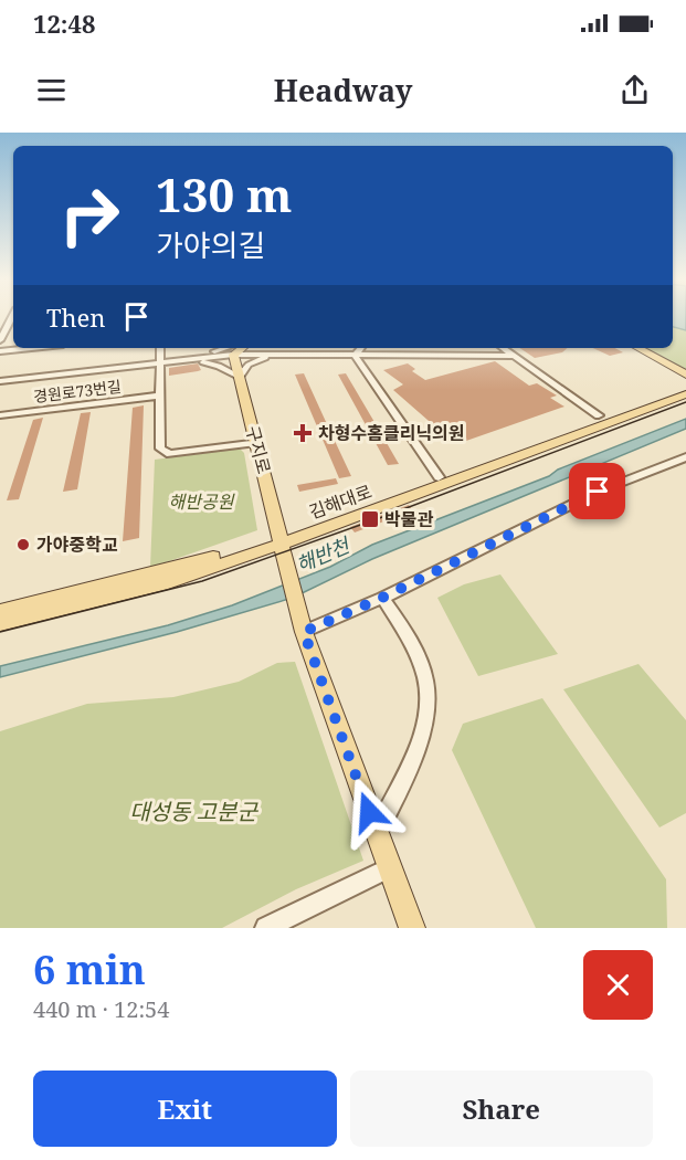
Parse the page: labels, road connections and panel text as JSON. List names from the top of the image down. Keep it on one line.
{"streets":{"main road":["구지로","김해대로"],"street":["경원로73번길"]},"crossings":[["구지로","김해대로"]],"water":["해반천"],"parks":["해반공원","대성동 고분군"],"places":{"health":["차형수홈클리닉의원"],"transit":["박물관"],"other":["가야중학교"]},"page":{"status":"12:48","header":"Headway","turn":["130 m","가야의길"],"then":"Then","heading":["6 min","440 m · 12:54"],"buttons":["Exit","Share"]}}
